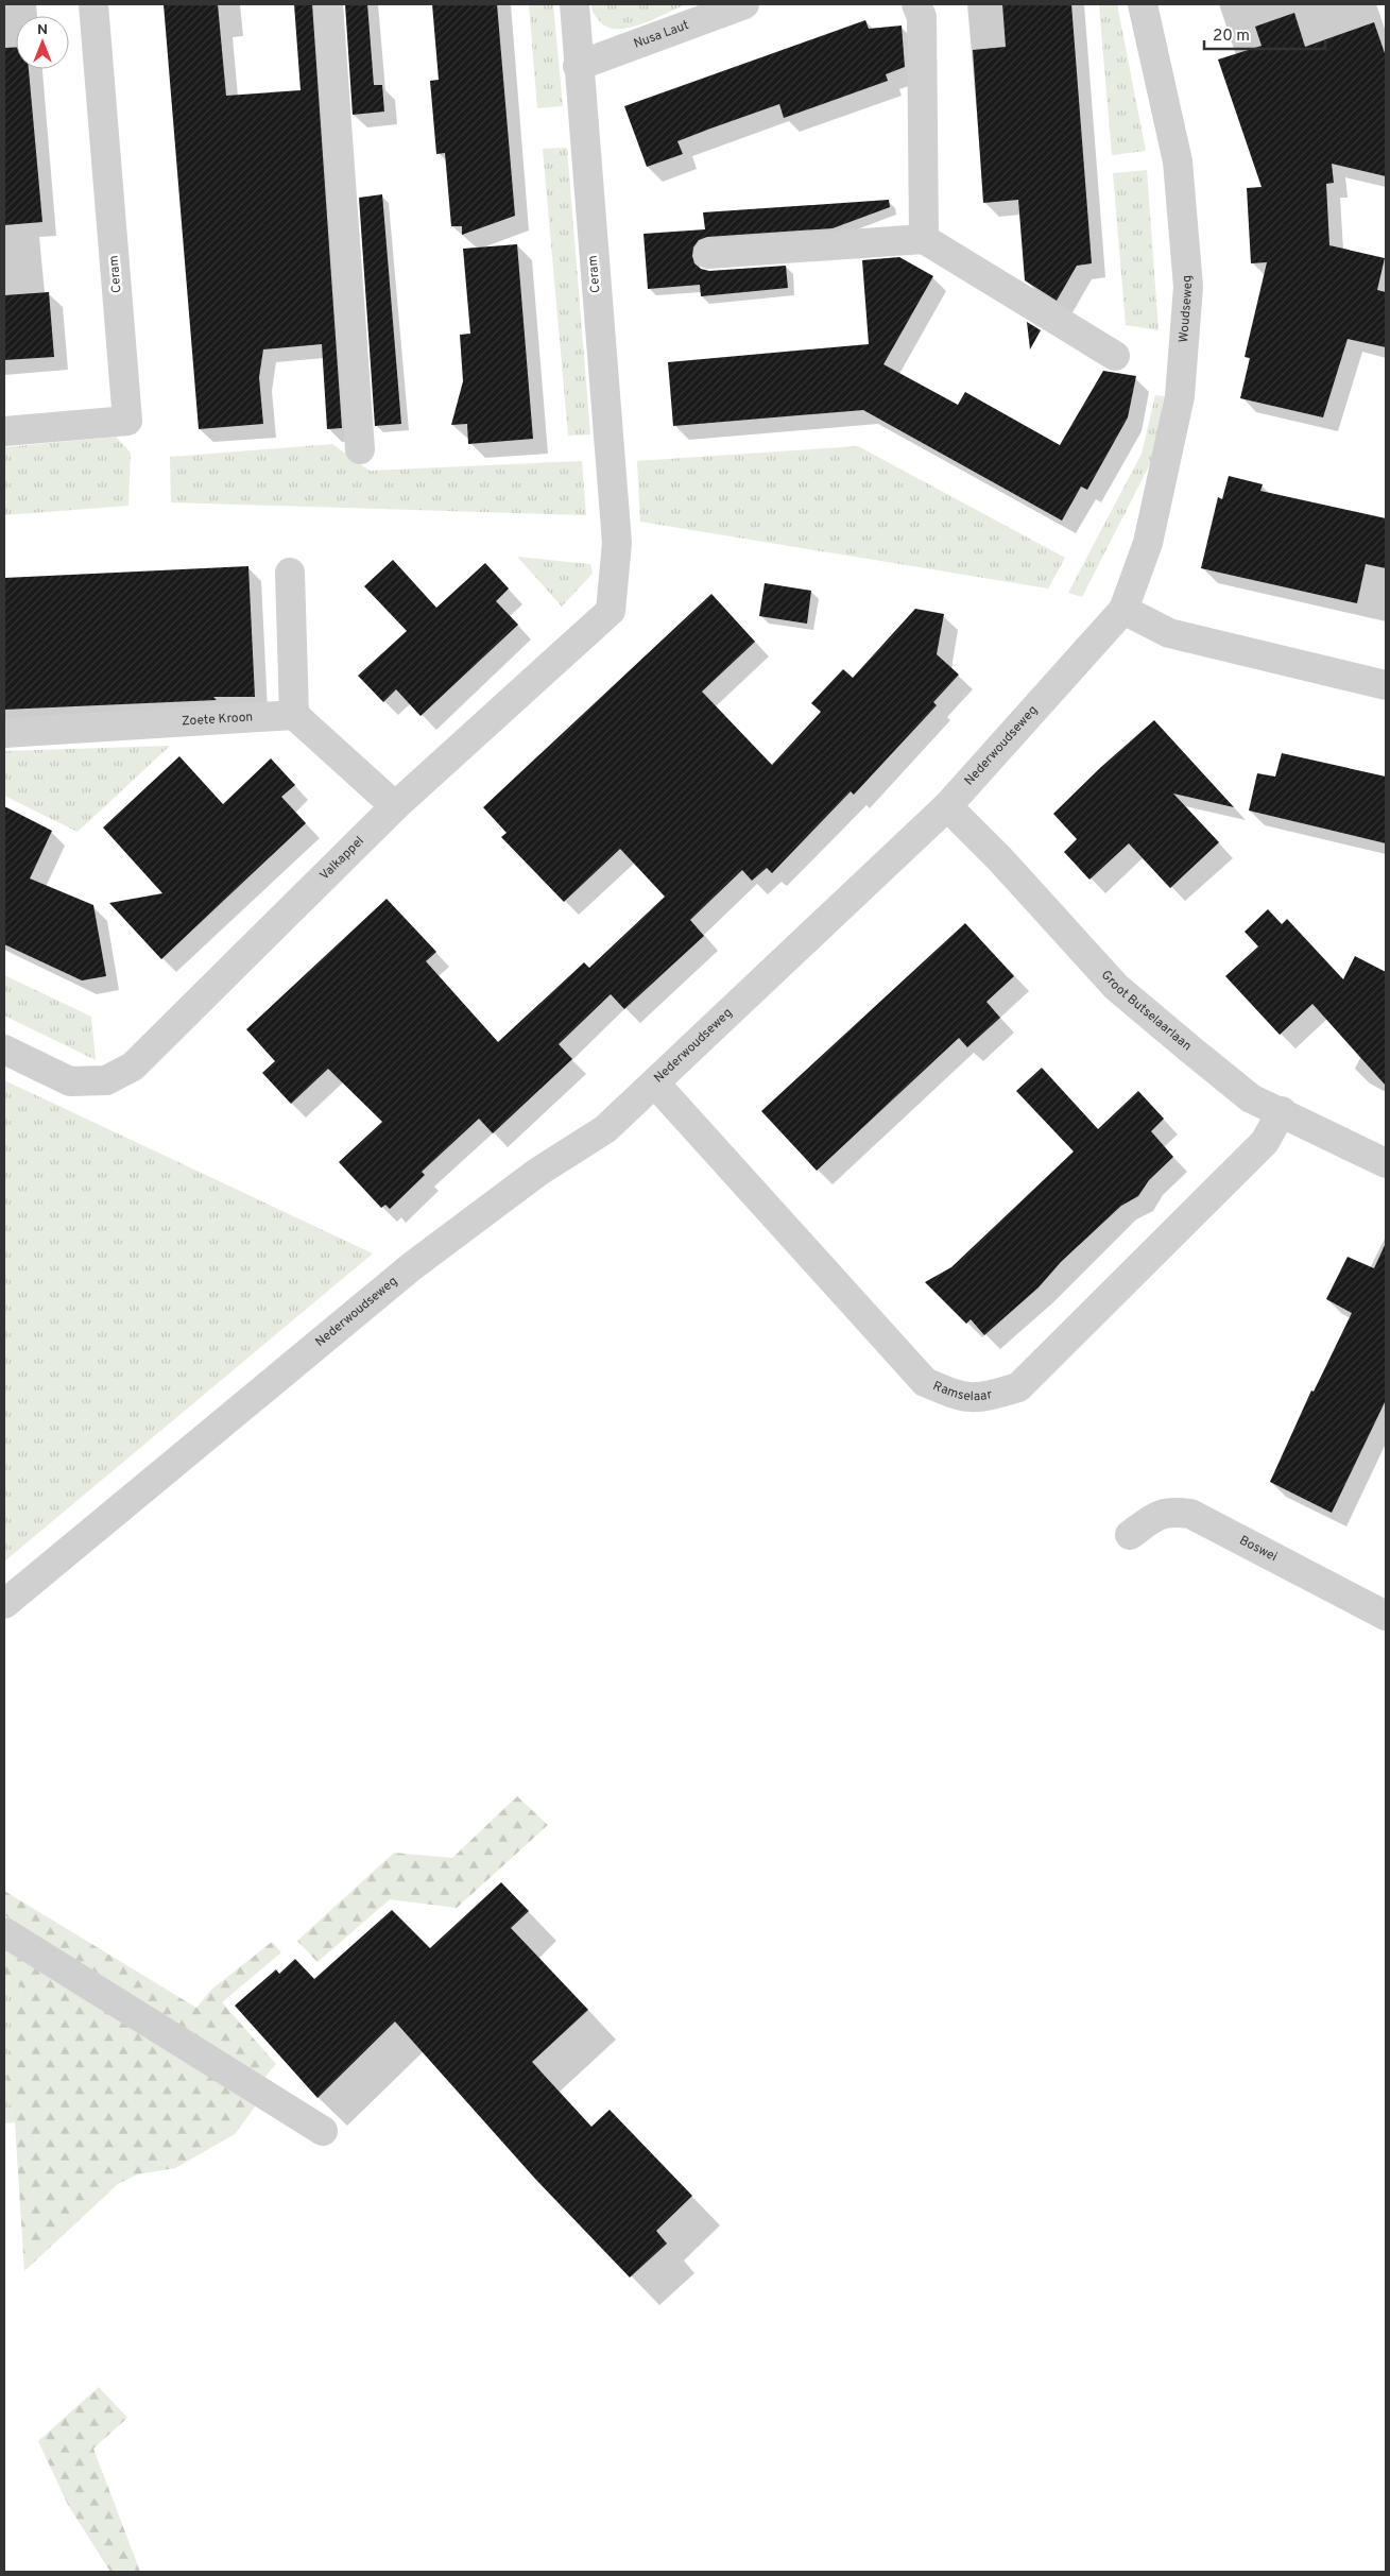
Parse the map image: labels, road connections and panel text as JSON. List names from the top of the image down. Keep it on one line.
{"streets":{"street":["Nusa Laut","Ceram","Woudseweg","Zoete Kroon","Nederwoudseweg","Valkappel","Groot Butselaarlaan","Ramselaar","Boswei"]},"crossings":[["Nusa Laut","Ceram"],["Ceram","Valkappel"],["Woudseweg","Nederwoudseweg"],["Nederwoudseweg","Groot Butselaarlaan"],["Nederwoudseweg","Ramselaar"],["Groot Butselaarlaan","Ramselaar"]],"scale_bar":"20 m","north":"top"}
